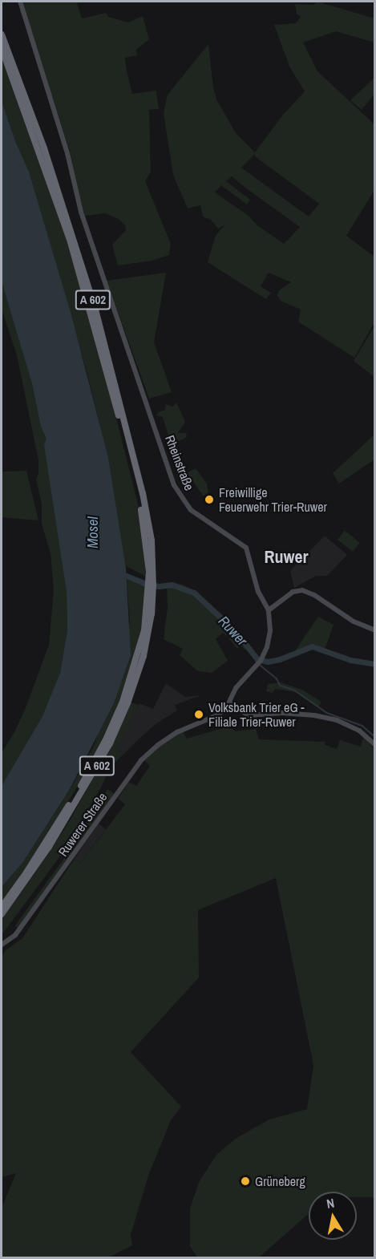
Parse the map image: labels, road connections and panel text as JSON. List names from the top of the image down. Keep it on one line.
{"streets":{"highway":["A 602"],"main road":["Rheinstraße","Ruwerer Straße"]},"crossings":[["Rheinstraße","Ruwerer Straße"]],"districts":["Ruwer"],"water":["Mosel","Ruwer"],"places":["Freiwillige Feuerwehr Trier-Ruwer","Volksbank Trier eG - Filiale Trier-Ruwer","Grüneberg"],"north":"top"}
